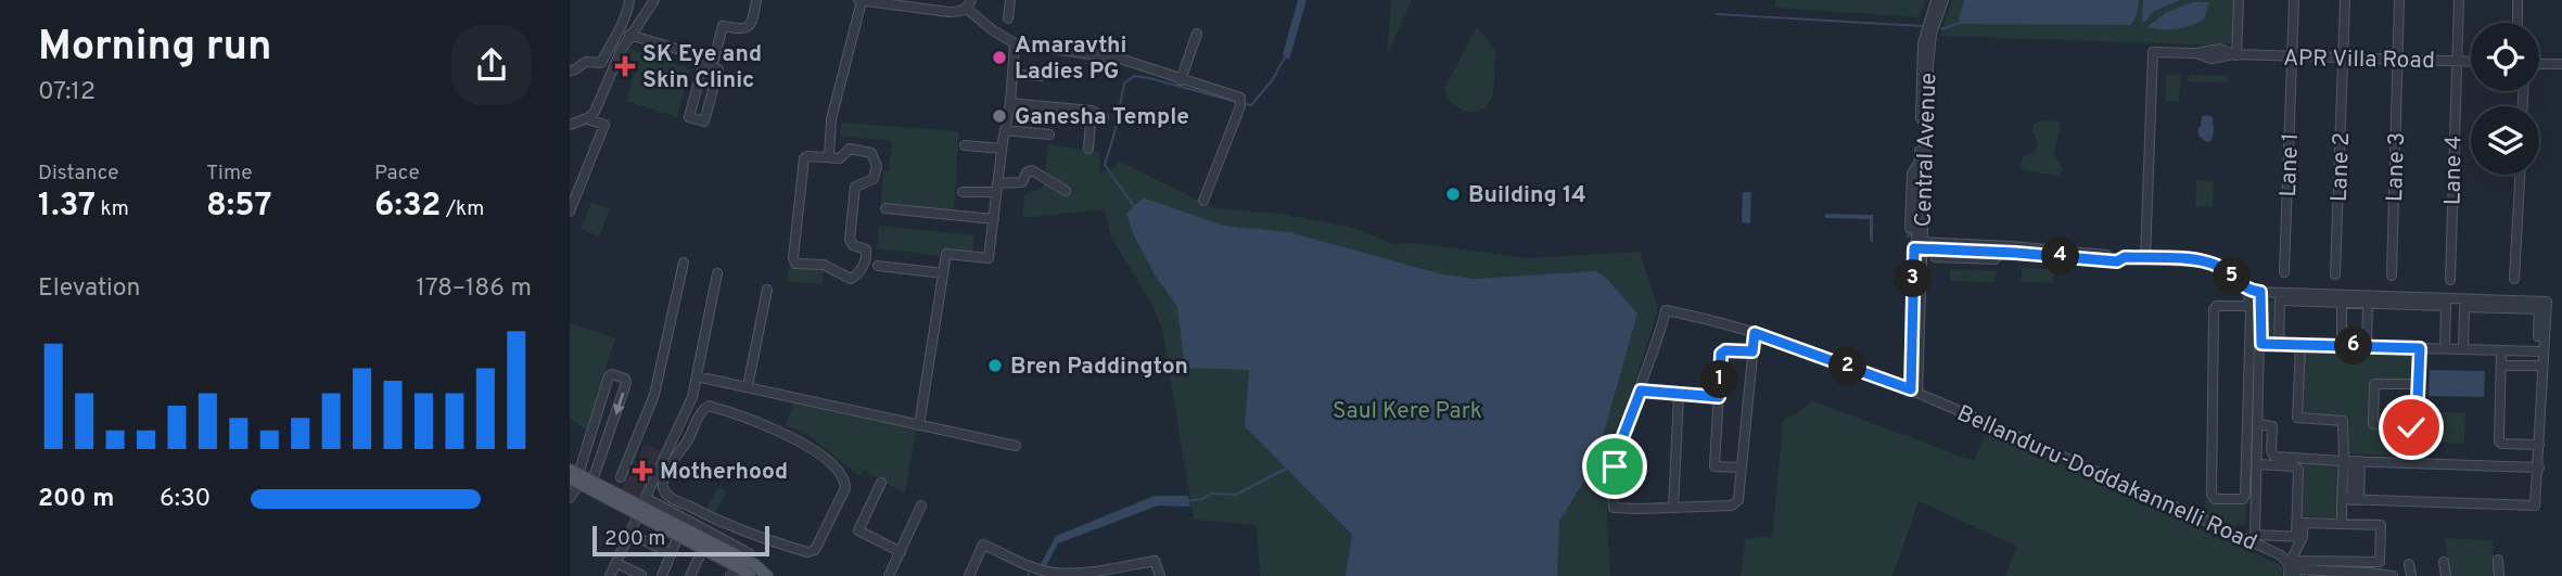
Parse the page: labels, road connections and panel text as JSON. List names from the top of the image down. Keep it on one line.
{"streets":{"street":["APR Villa Road","Central Avenue","Lane 1","Lane 2","Lane 3","Lane 4","Bellanduru-Doddakannelli Road"]},"crossings":[["APR Villa Road","Lane 1"],["APR Villa Road","Lane 2"],["APR Villa Road","Lane 3"],["APR Villa Road","Lane 4"],["Central Avenue","Bellanduru-Doddakannelli Road"]],"parks":["Saul Kere Park"],"places":{"other":["Amaravthi Ladies PG","Ganesha Temple","Building 14","Bren Paddington"],"health":["SK Eye and Skin Clinic","Motherhood"]},"scale_bar":"200 m","page":{"heading":["Morning run","07:12"],"stats":[["Distance","1.37 km"],["Time","8:57"],["Pace","6:32 /km"]],"pins":["4","5","3","6","2","1"],"chart":["Elevation","178–186 m"],"list":[{"name":"200 m","note":"6:30"}],"scale":"200 m"}}
